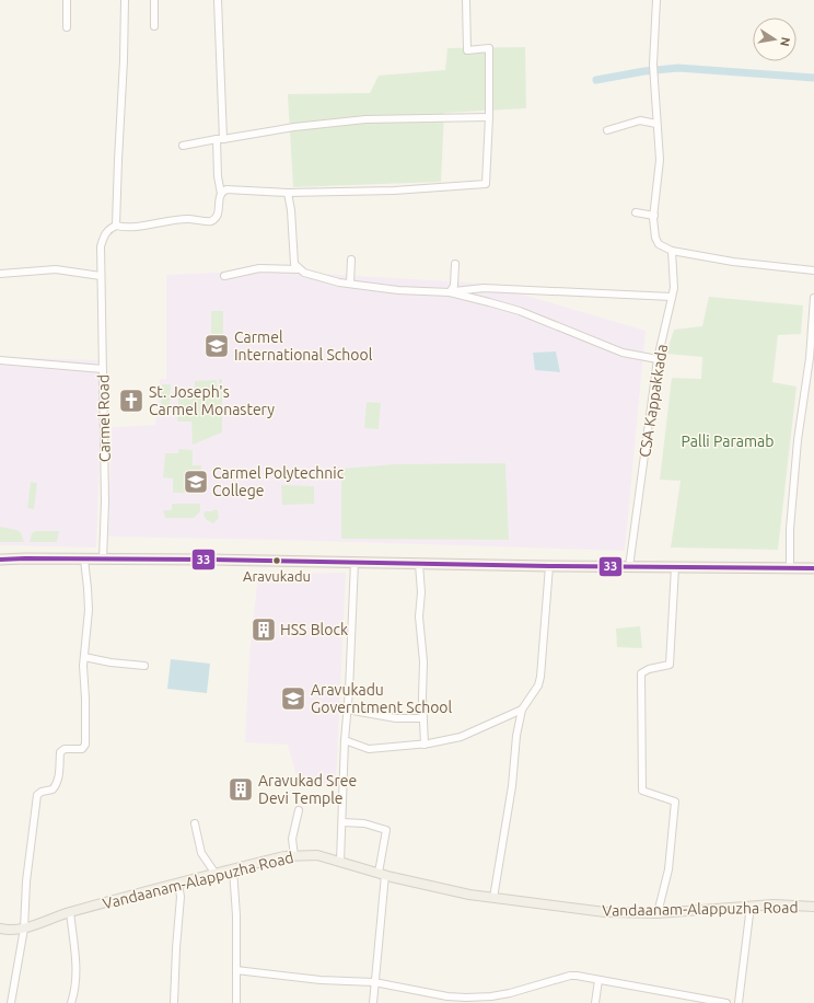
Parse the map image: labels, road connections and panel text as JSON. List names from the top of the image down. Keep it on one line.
{"streets":{"main road":["Vandaanam-Alappuzha Road"],"street":["CSA Kappakkada","Carmel Road"]},"parks":["Palli Paramab"],"places":{"school or university":["Carmel International School","Carmel Polytechnic College","Aravukadu Governtment School"],"church":["St. Joseph's Carmel Monastery"],"other":["Aravukadu"],"building":["HSS Block","Aravukad Sree Devi Temple"]},"lines":["transit line 33"],"north":"right"}
